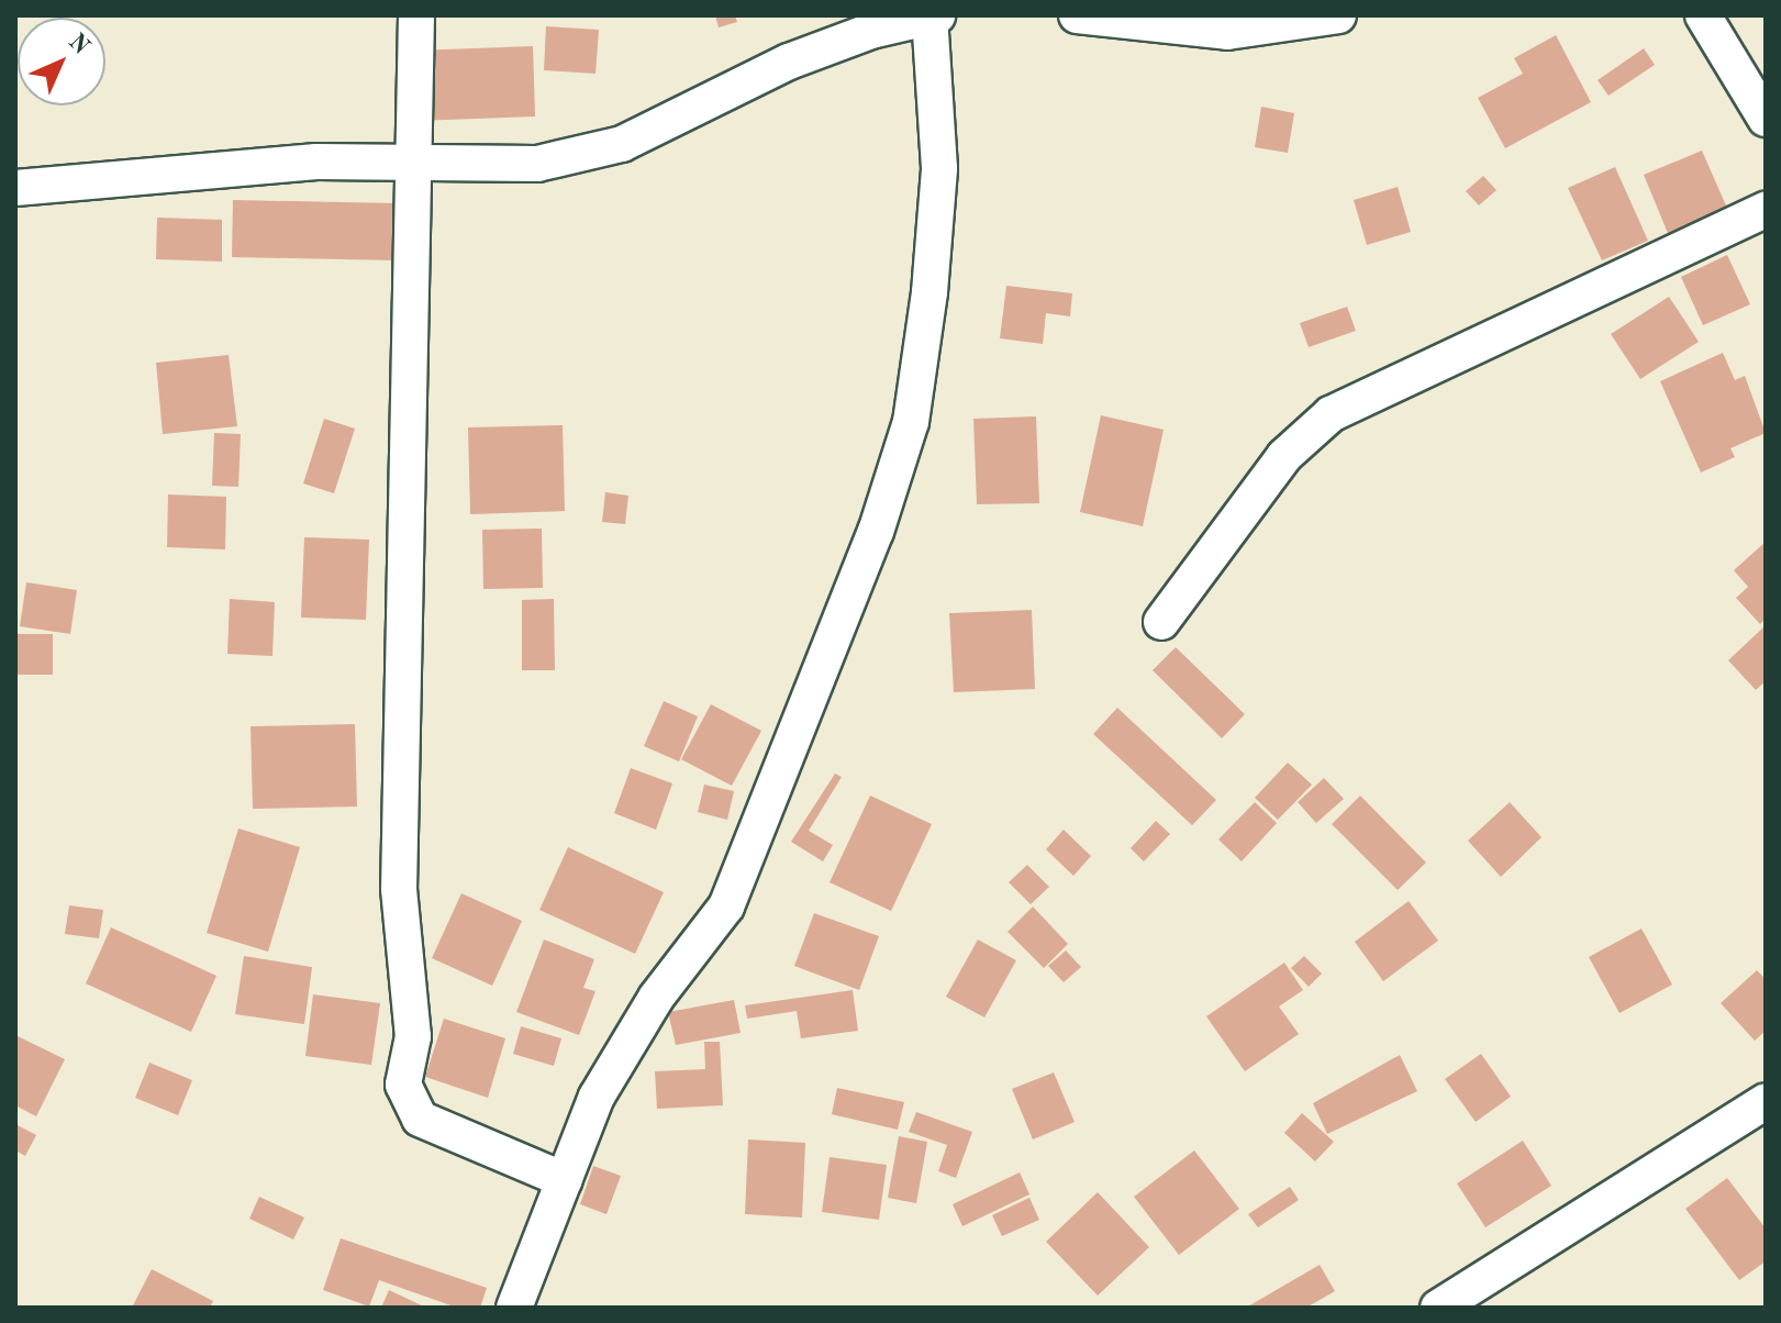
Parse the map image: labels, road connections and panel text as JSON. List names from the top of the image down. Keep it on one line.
{"north":"top right"}
